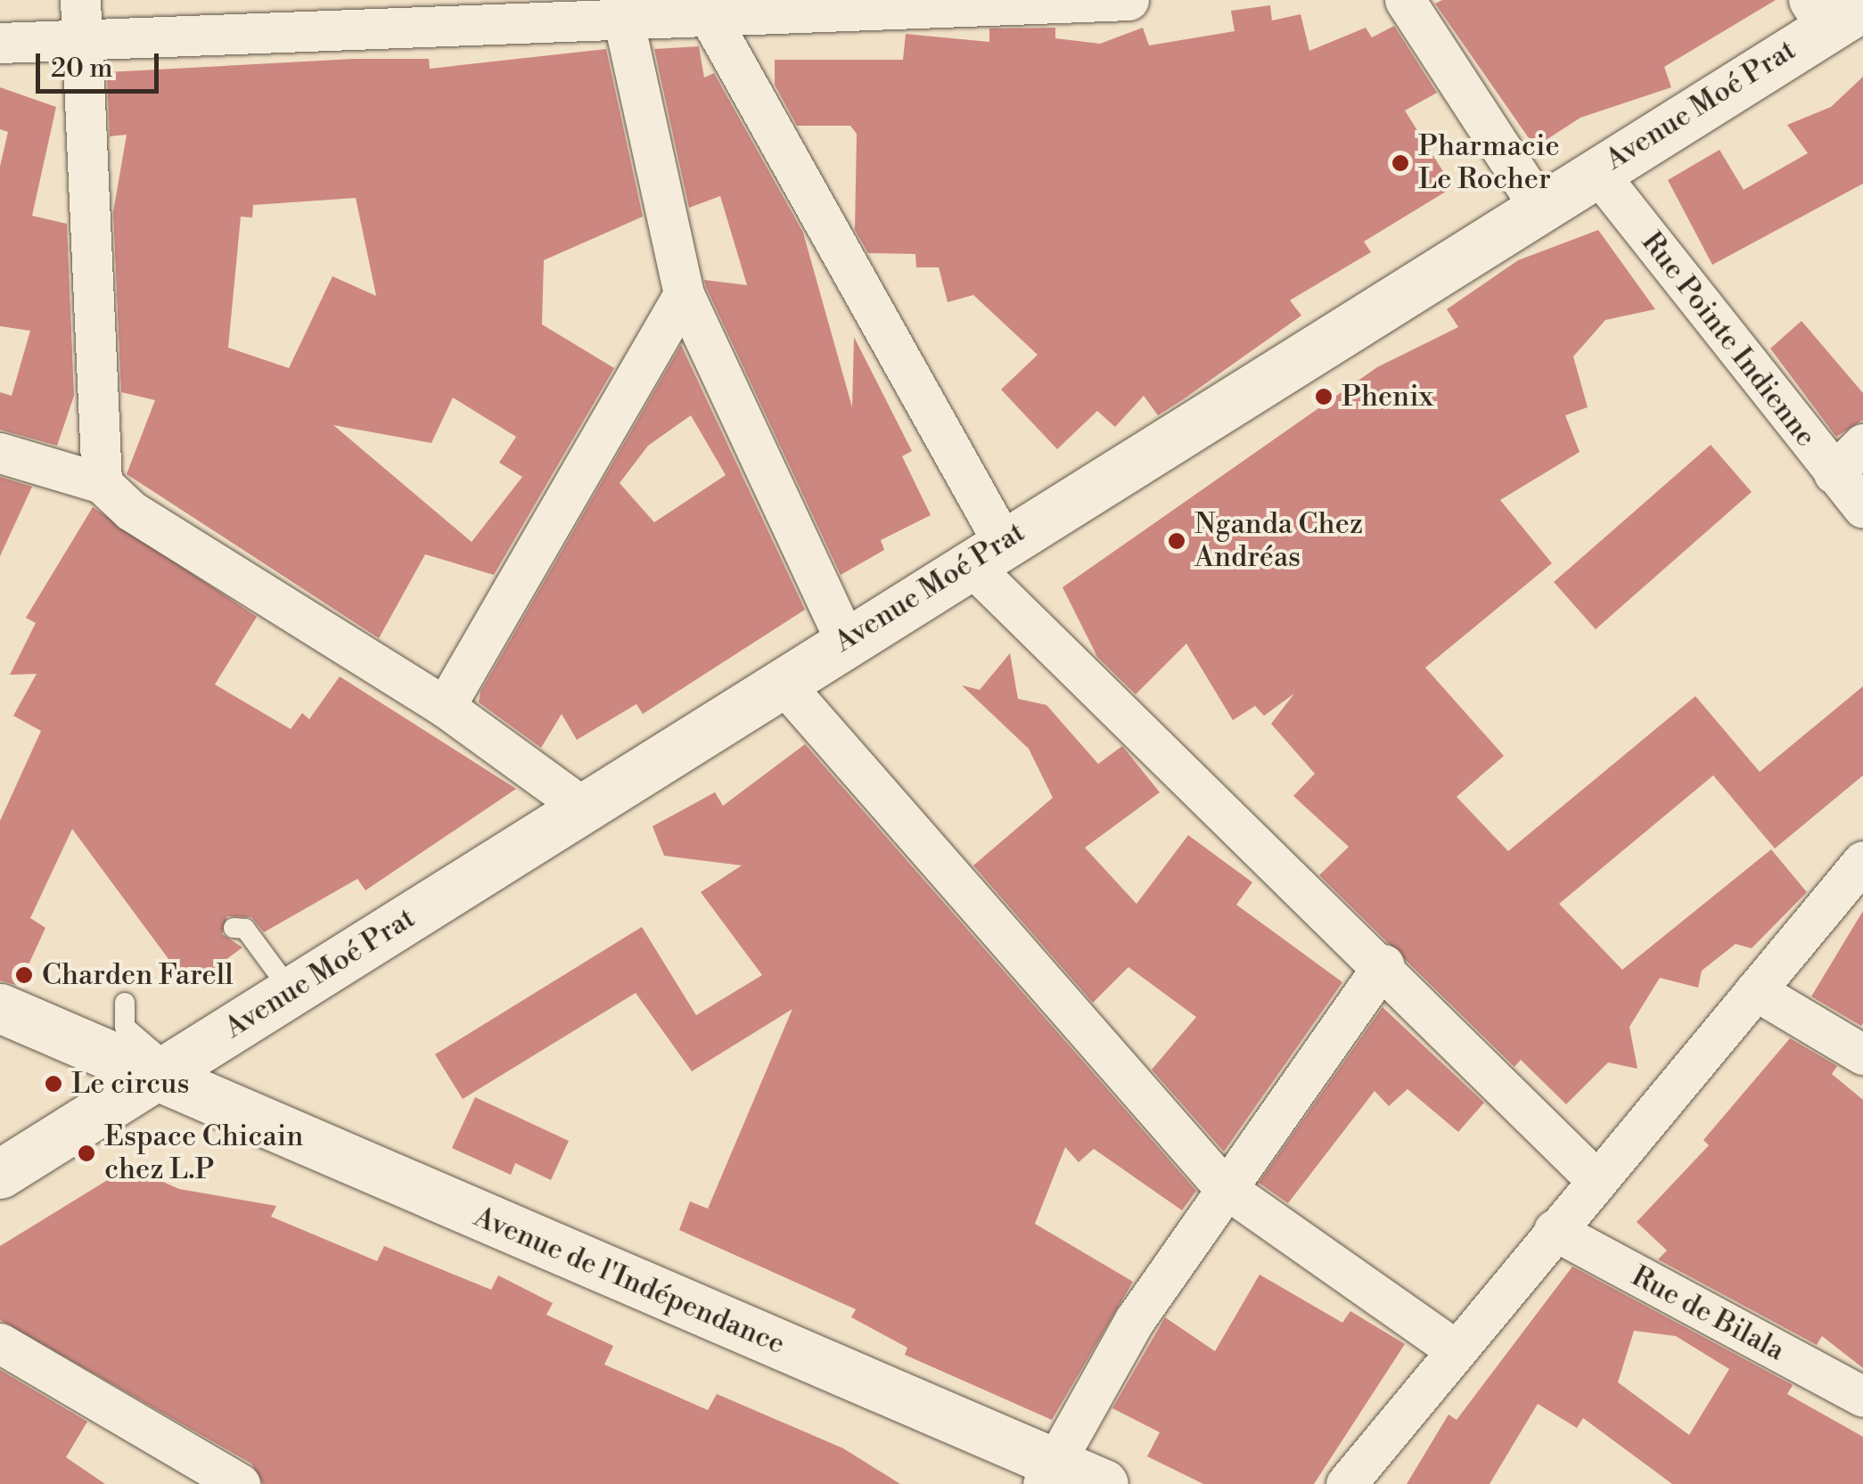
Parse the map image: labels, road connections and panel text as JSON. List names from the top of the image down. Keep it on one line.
{"streets":{"street":["Avenue Moé Prat","Rue Pointe Indienne","Avenue de l'Indépendance","Rue de Bilala"]},"crossings":[["Avenue Moé Prat","Rue Pointe Indienne"],["Avenue Moé Prat","Avenue de l'Indépendance"]],"places":["Pharmacie Le Rocher","Phenix","Nganda Chez Andréas","Charden Farell","Le circus","Espace Chicain chez L.P"],"scale_bar":"20 m"}
